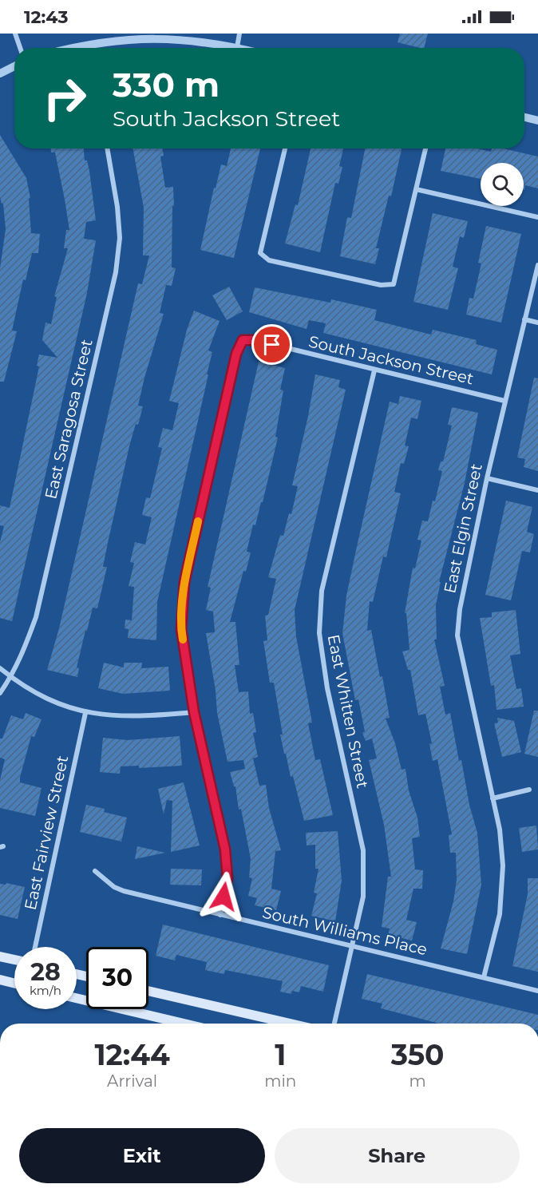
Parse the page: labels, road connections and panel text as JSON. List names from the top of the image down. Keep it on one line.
{"streets":{"street":["South Jackson Street","East Saragosa Street","East Elgin Street","East Whitten Street","East Fairview Street","South Williams Place"]},"crossings":[["South Jackson Street","East Elgin Street"],["South Jackson Street","East Whitten Street"],["East Elgin Street","South Williams Place"],["East Whitten Street","South Williams Place"]],"page":{"status":"12:43","turn":["330 m","South Jackson Street"],"speed":"28 km/h","limit":"30","eta":["12:44","Arrival","1","min","350","m"],"buttons":["Exit","Share"]}}
